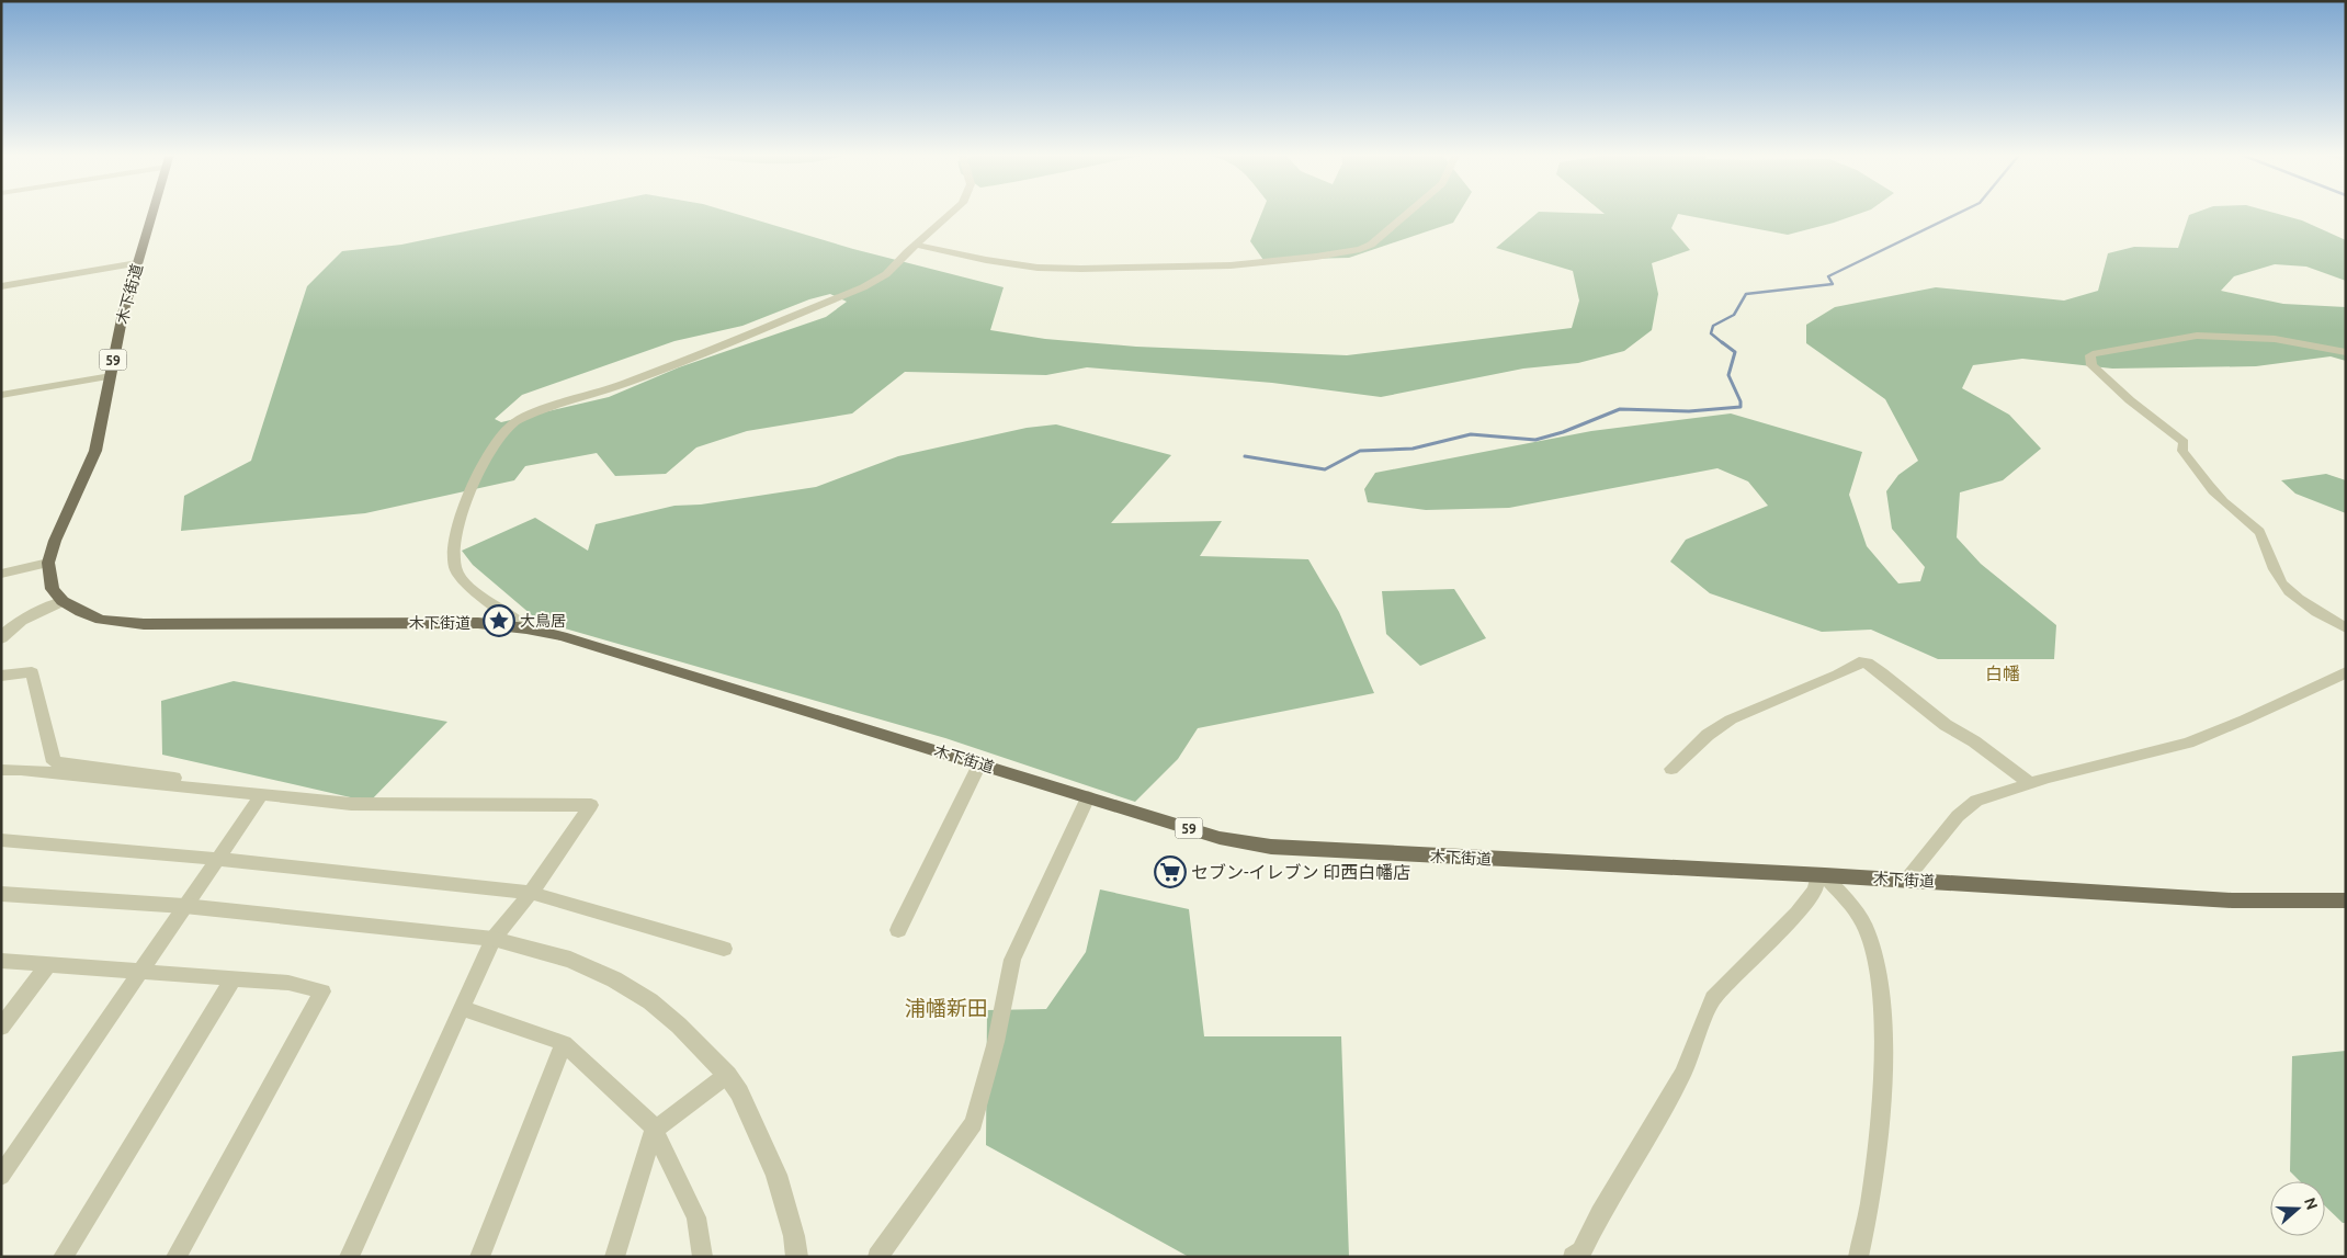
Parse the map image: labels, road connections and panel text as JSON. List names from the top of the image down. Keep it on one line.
{"streets":{"main road":["木下街道","59"]},"districts":["白幡","浦幡新田"],"places":{"place":["大鳥居"],"supermarket":["セブン-イレブン 印西白幡店"]},"north":"right"}
